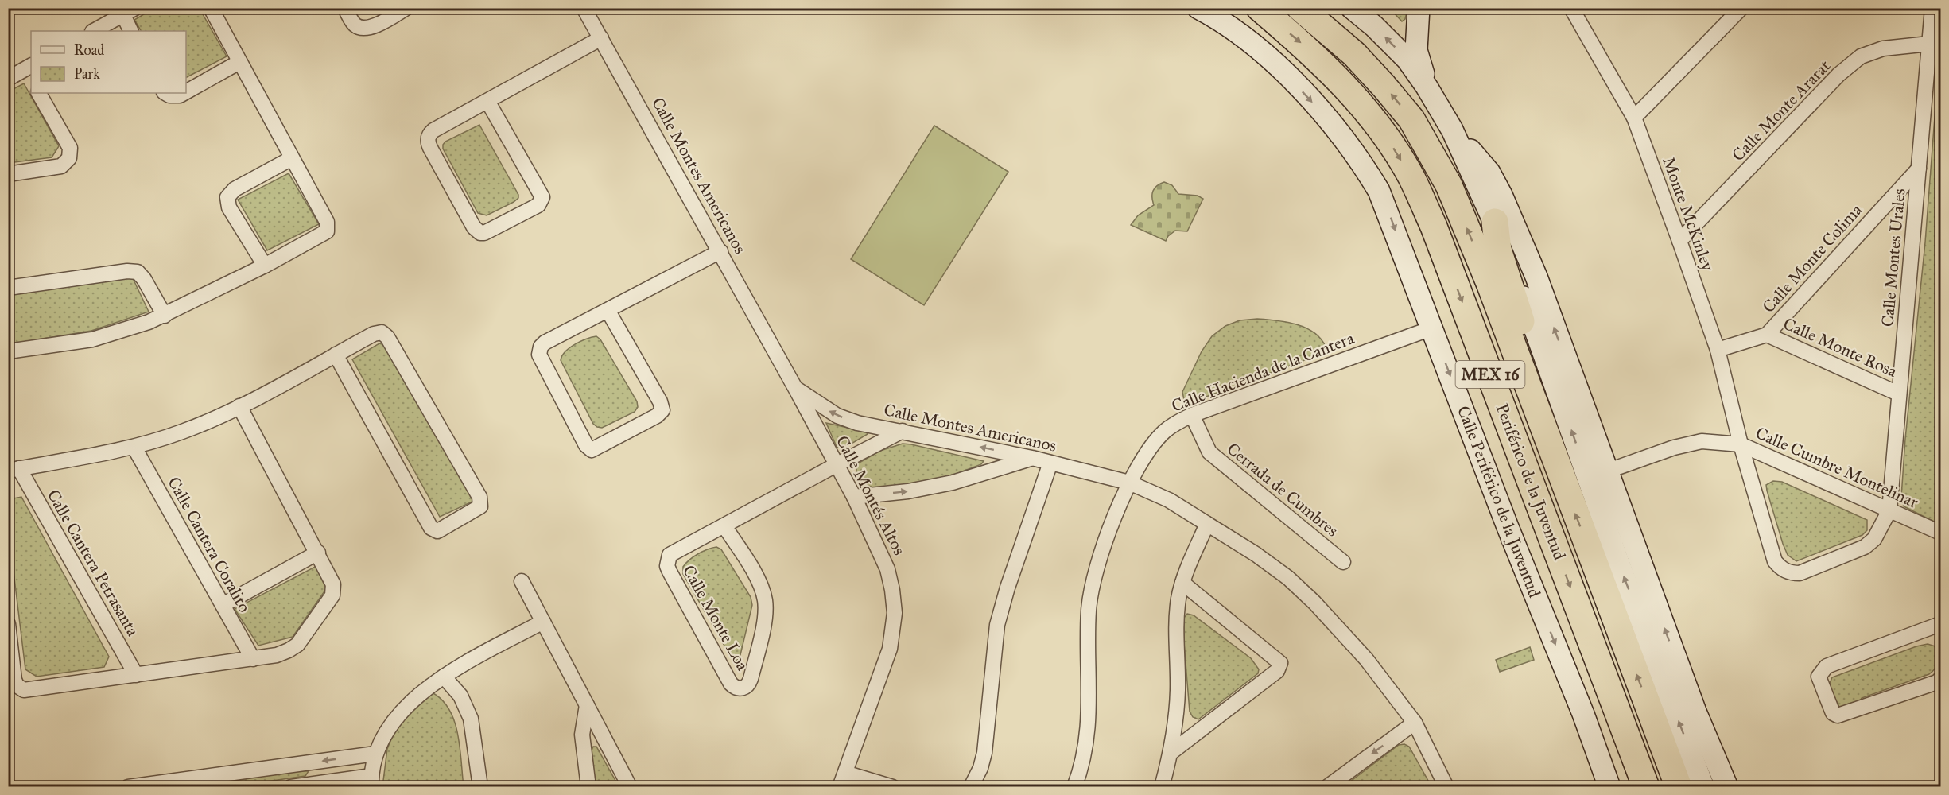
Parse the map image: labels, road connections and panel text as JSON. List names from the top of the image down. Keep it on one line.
{"streets":{"highway":["MEX 16","Periférico de la Juventud"],"main road":["Calle Periférico de la Juventud"],"street":["Calle Monte Ararat","Calle Montes Americanos","Monte McKinley","Calle Montes Urales","Calle Monte Colima","Calle Monte Rosa","Calle Hacienda de la Cantera","Calle Cumbre Montelinar","Cerrada de Cumbres","Calle Montés Altos","Calle Cantera Coralito","Calle Cantera Petrasanta","Calle Monte Loa"]},"crossings":[["Calle Monte Ararat","Monte McKinley"],["Calle Monte Ararat","Calle Montes Urales"],["Calle Montes Americanos","Calle Hacienda de la Cantera"],["Calle Montes Americanos","Calle Montés Altos"],["Calle Montes Americanos","Calle Monte Loa"],["Monte McKinley","Calle Montes Urales"],["Monte McKinley","Calle Monte Colima"],["Monte McKinley","Calle Cumbre Montelinar"],["Calle Montes Urales","Calle Monte Colima"],["Calle Montes Urales","Calle Monte Rosa"],["Calle Montes Urales","Calle Cumbre Montelinar"],["Calle Monte Colima","Calle Monte Rosa"],["Calle Hacienda de la Cantera","Cerrada de Cumbres"],["Calle Hacienda de la Cantera","Calle Periférico de la Juventud"],["Calle Montés Altos","Calle Monte Loa"]],"legend":["Road","Park"]}
